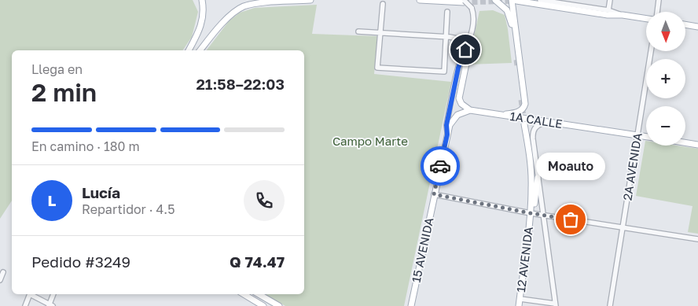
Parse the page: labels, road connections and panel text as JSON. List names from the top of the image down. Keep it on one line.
{"streets":{"main road":["1A CALLE","15 AVENIDA","12 AVENIDA"],"street":["2A AVENIDA"]},"crossings":[["1A CALLE","2A AVENIDA"]],"parks":["Campo Marte"],"places":["Moauto"],"north":"bottom","page":{"map_buttons":["+","−"],"heading":["2 min","Llega en","21:58–22:03"],"panel":["Lucía","Repartidor · 4.5","Pedido #3249","Q 74.47"],"bar":"En camino · 180 m","bubble":"Moauto","round":"L"}}
